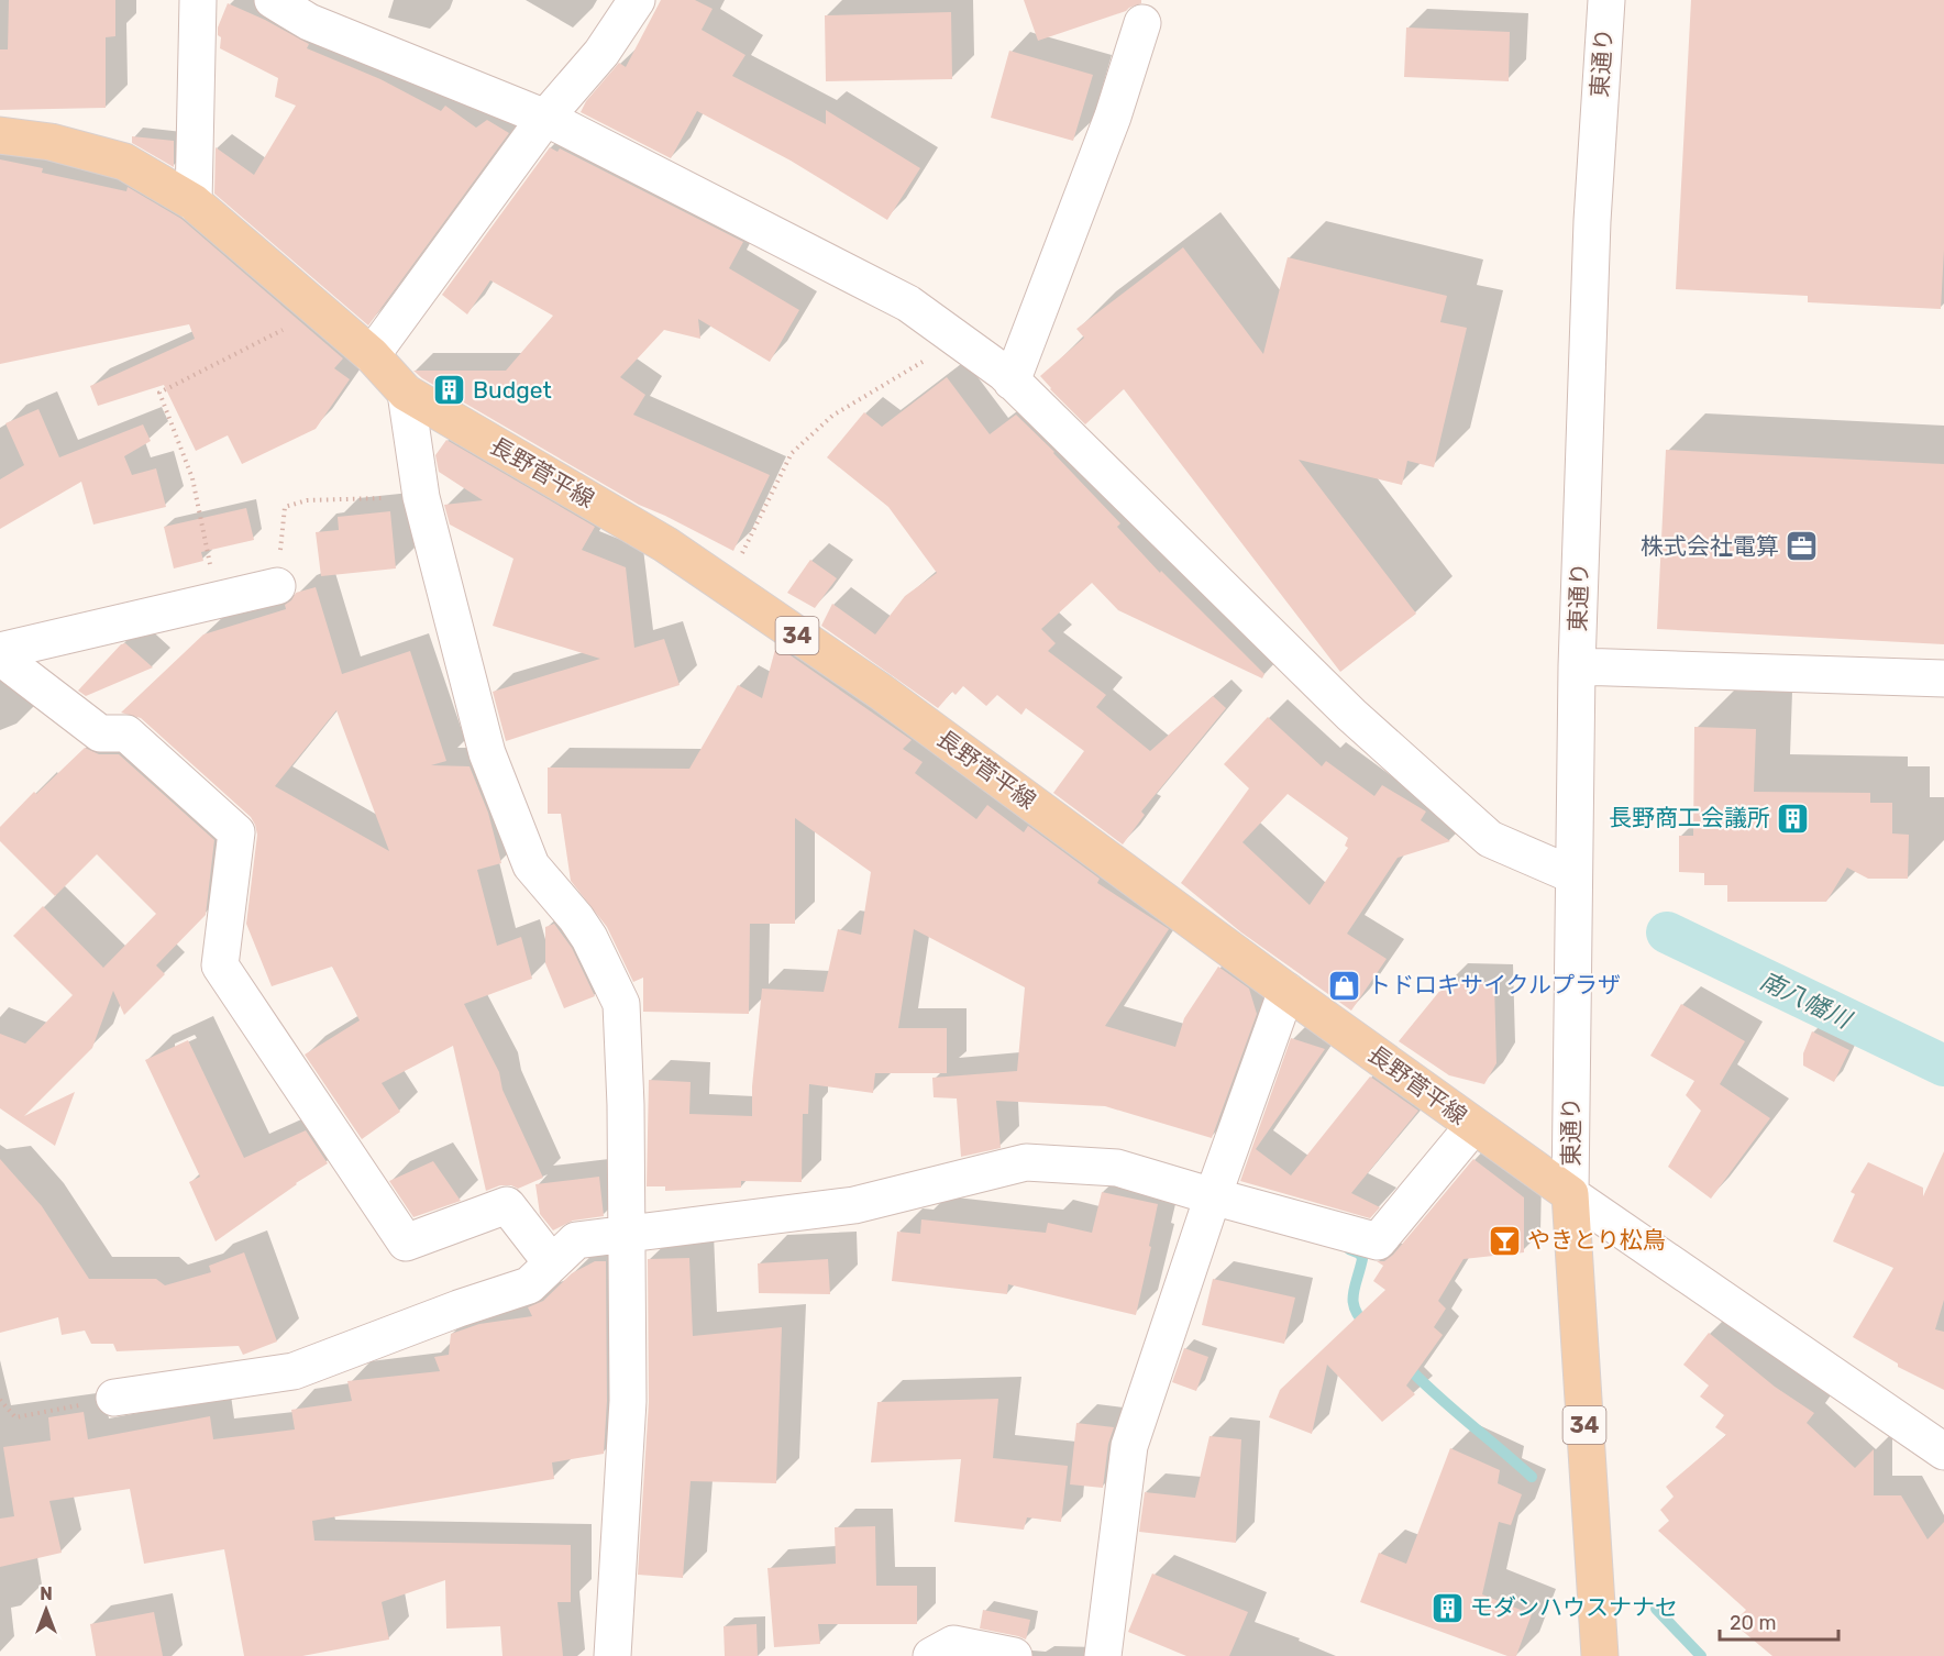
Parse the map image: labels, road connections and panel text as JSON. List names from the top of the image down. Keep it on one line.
{"streets":{"main road":["長野菅平線","34"],"street":["東通り"]},"crossings":[["東通り","長野菅平線"],["東通り","34"],["長野菅平線","34"]],"water":["南八幡川"],"places":{"building":["Budget","長野商工会議所","モダンハウスナナセ"],"office":["株式会社電算"],"shop":["トドロキサイクルプラザ"],"bar":["やきとり松鳥"]},"scale_bar":"20 m","north":"top"}
